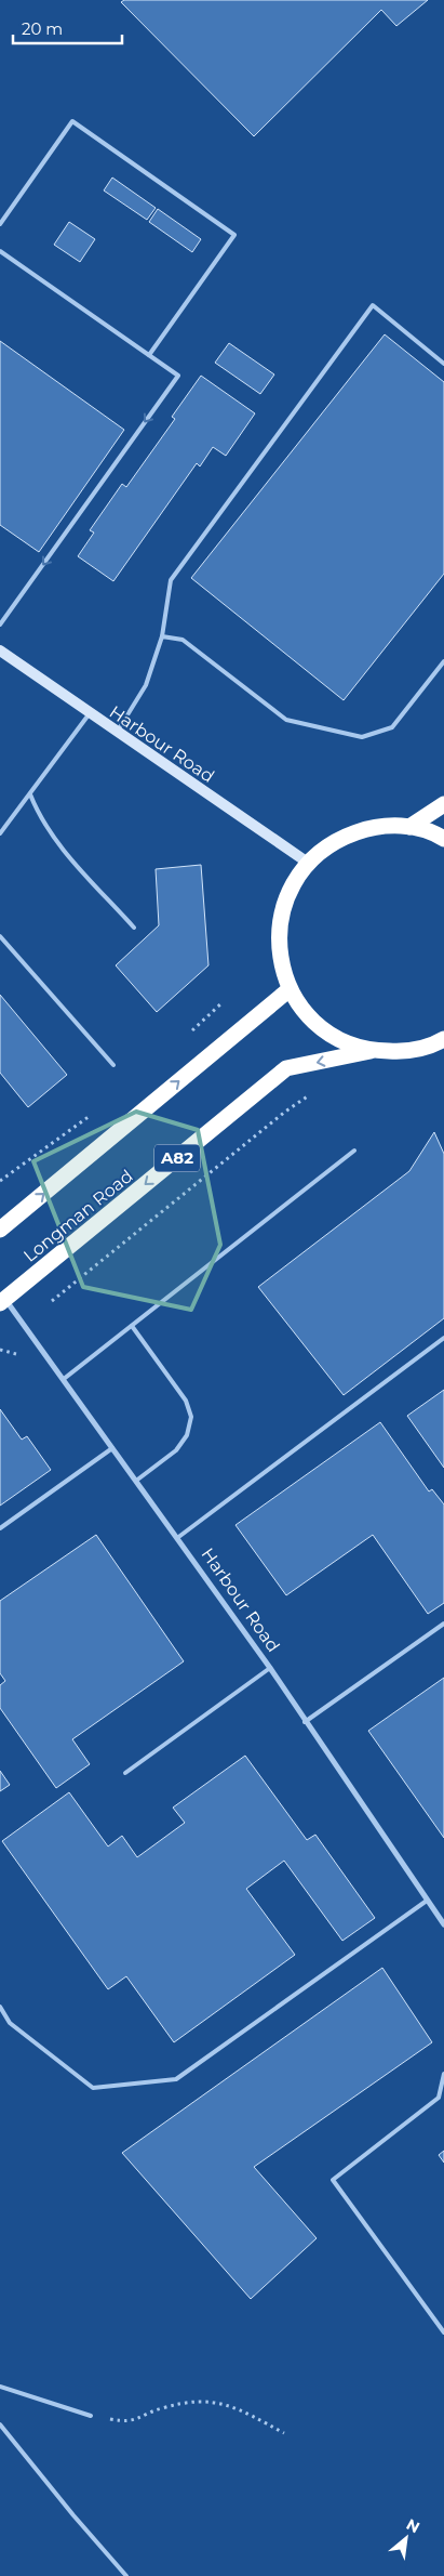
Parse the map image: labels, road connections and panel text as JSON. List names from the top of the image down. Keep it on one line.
{"streets":{"highway":["A82","Longman Road"],"street":["Harbour Road"]},"crossings":[["Harbour Road","A82"],["Harbour Road","Longman Road"],["A82","Longman Road"]],"scale_bar":"20 m","north":"top right"}
